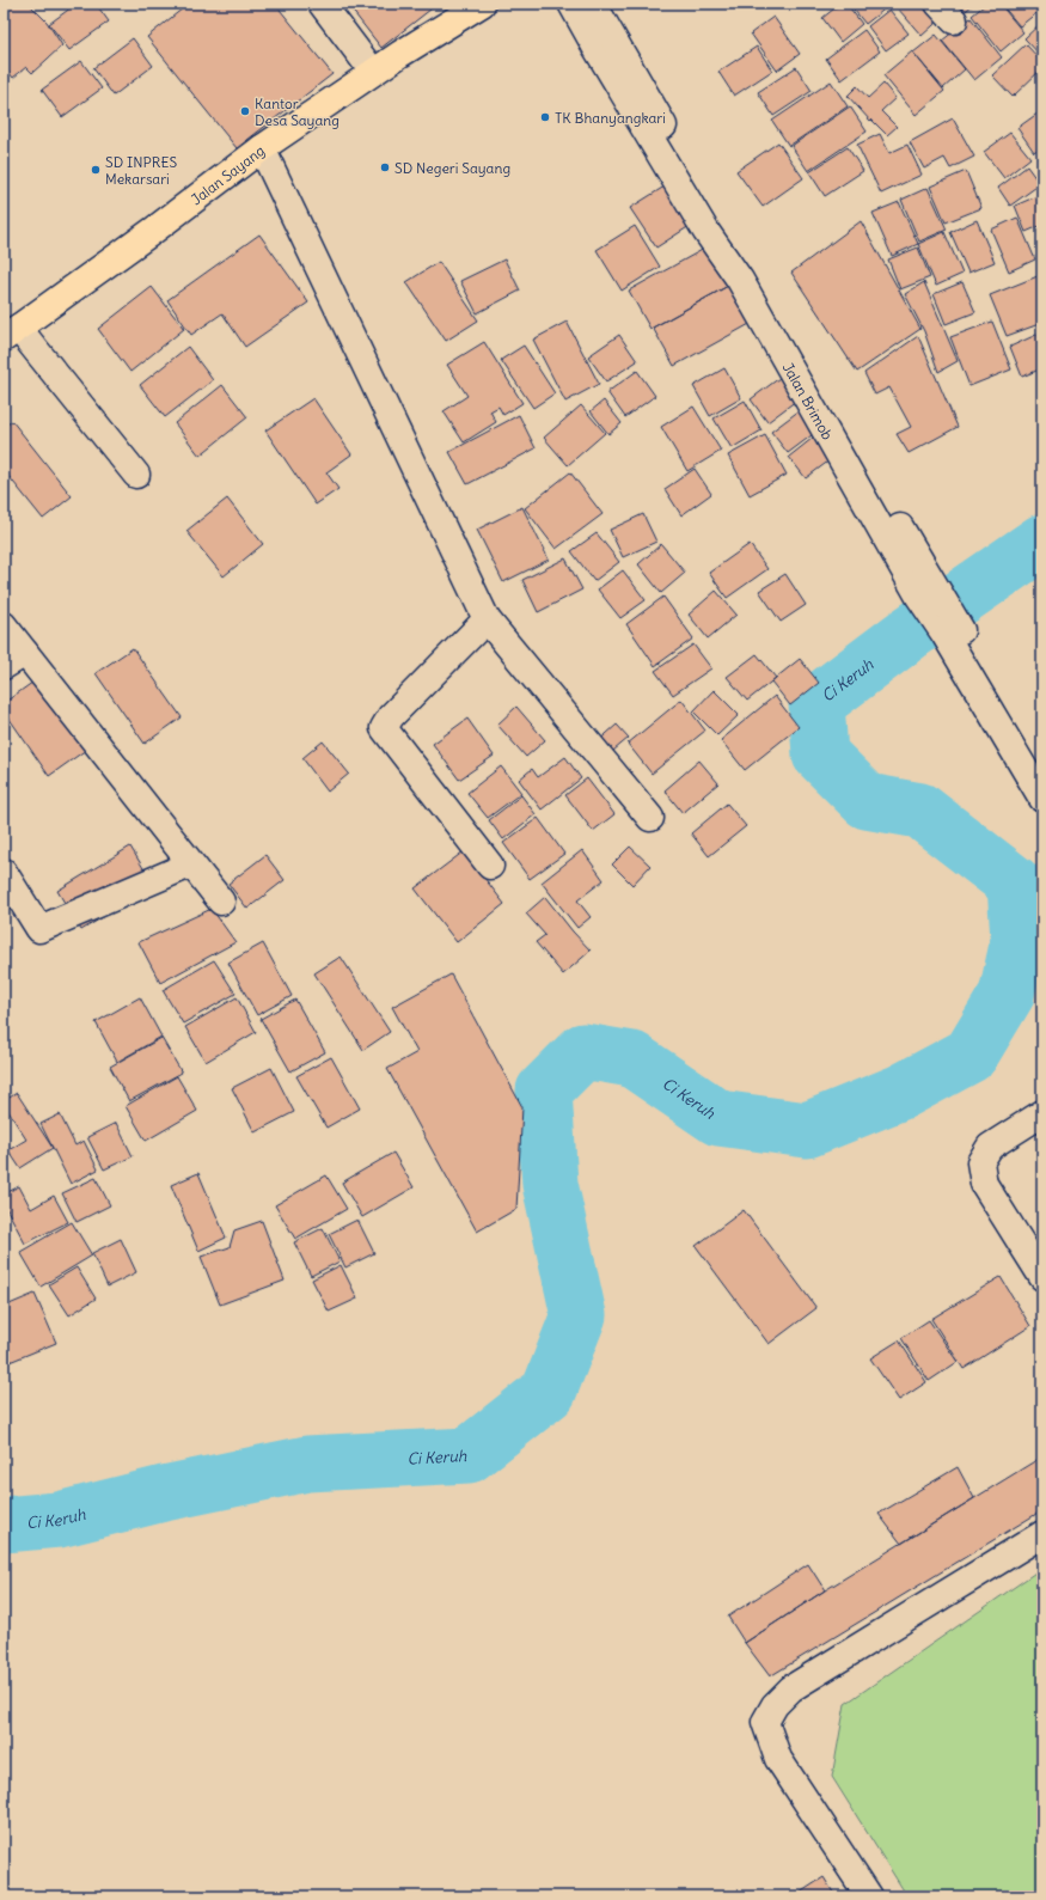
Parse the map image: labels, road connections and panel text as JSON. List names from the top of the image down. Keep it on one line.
{"streets":{"main road":["Jalan Sayang"],"street":["Jalan Brimob"]},"water":["Ci Keruh"],"places":["Kantor Desa Sayang","TK Bhanyangkari","SD Negeri Sayang","SD INPRES Mekarsari"]}
